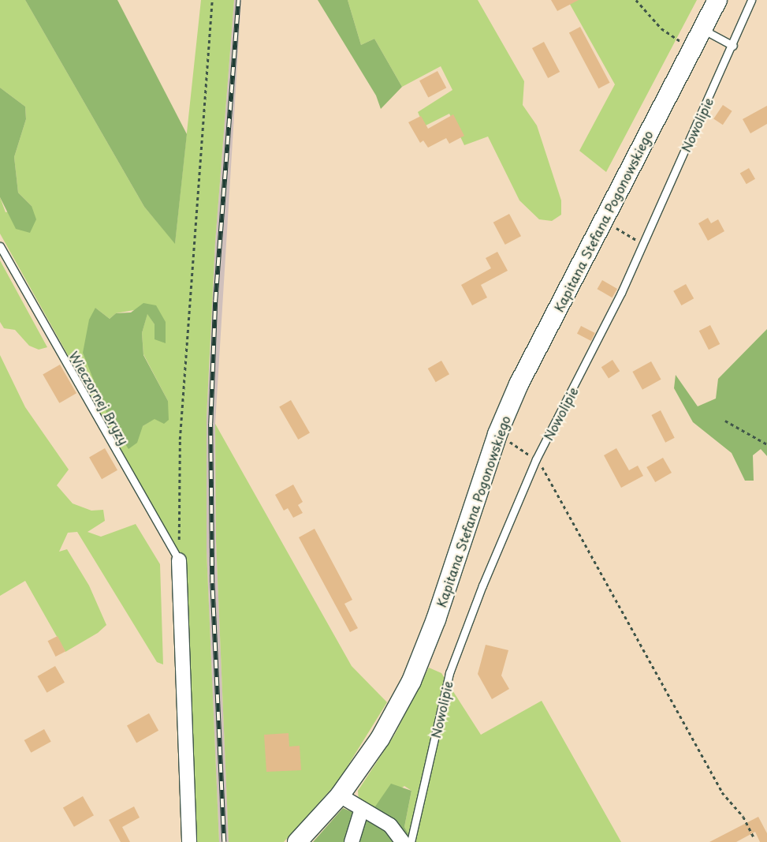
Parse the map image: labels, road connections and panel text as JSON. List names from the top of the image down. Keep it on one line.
{"streets":{"main road":["Kapitana Stefana Pogonowskiego"],"lane":["Nowolipie","Wieczornej Bryzy"]}}
